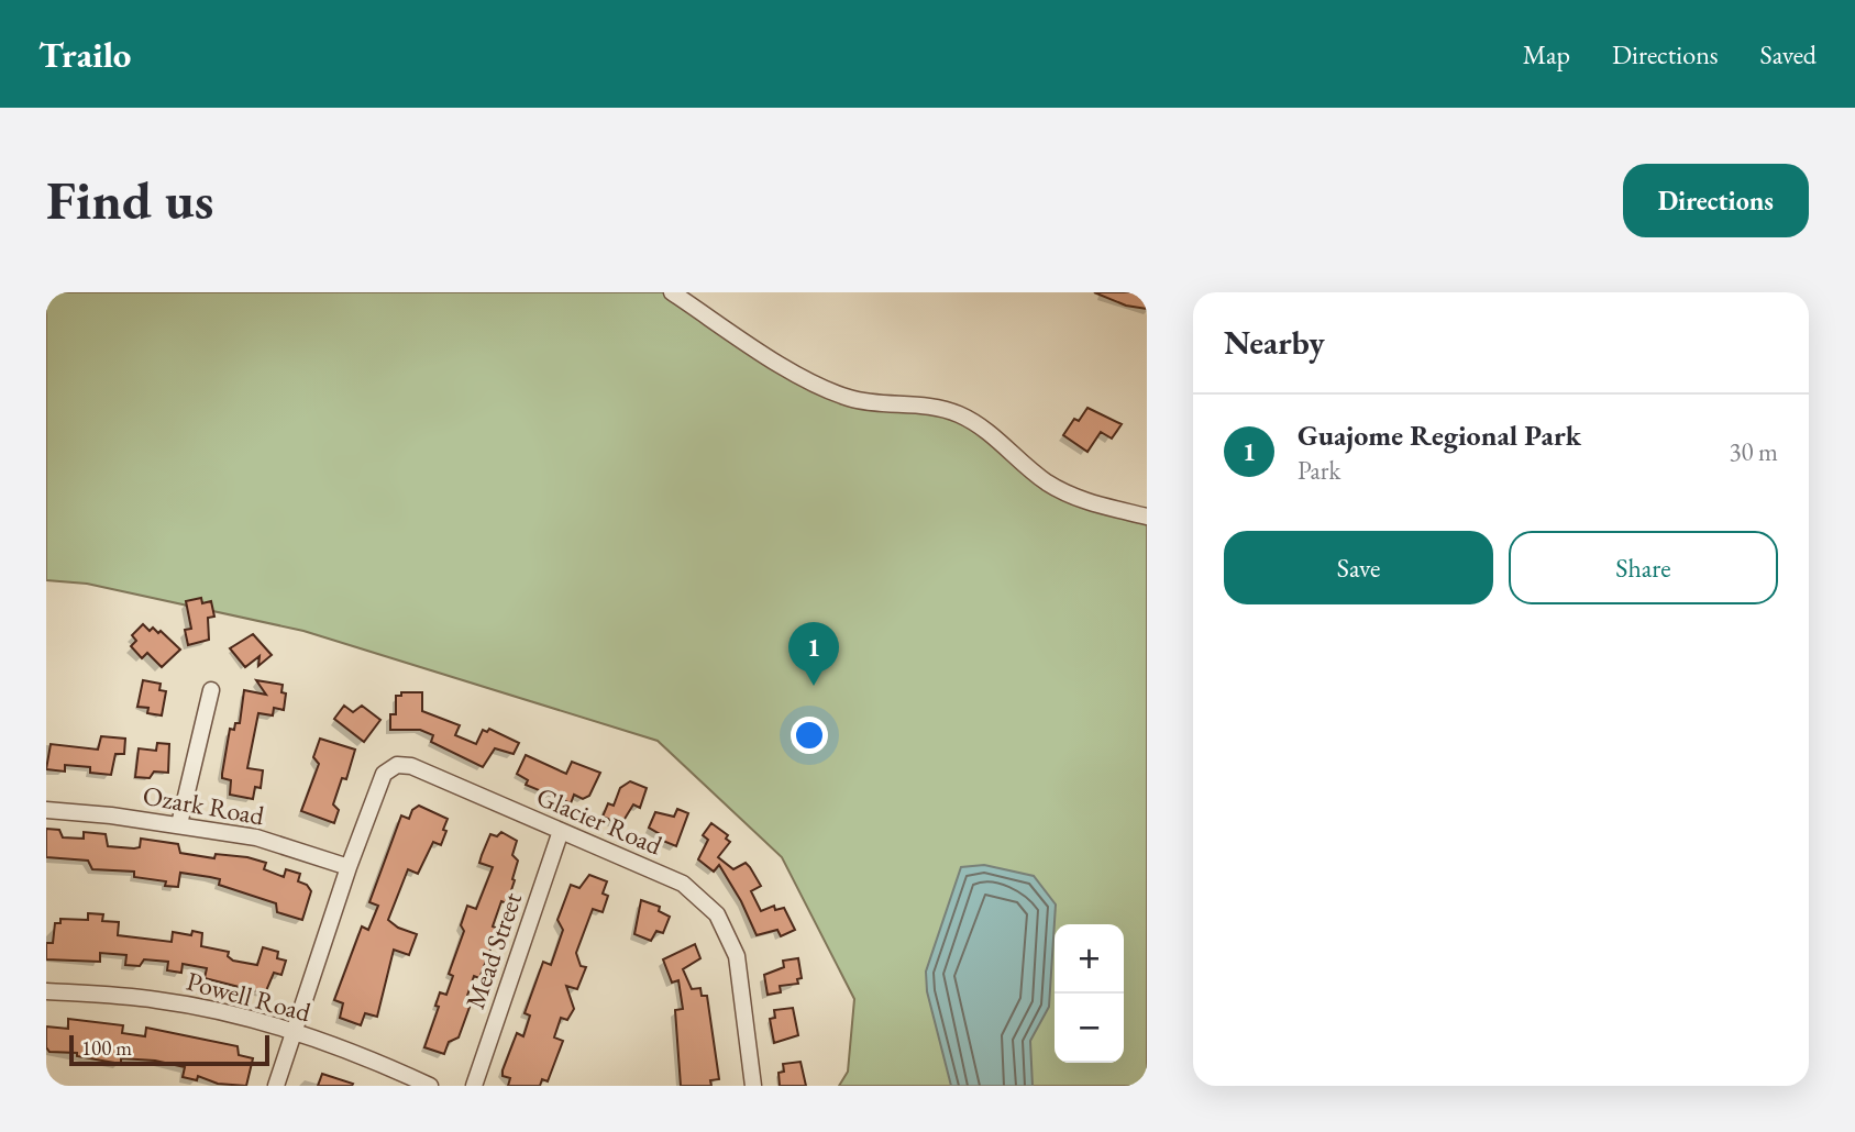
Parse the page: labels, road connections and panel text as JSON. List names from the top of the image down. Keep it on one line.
{"streets":{"street":["Ozark Road","Glacier Road","Mead Street","Powell Road"]},"crossings":[["Ozark Road","Glacier Road"],["Glacier Road","Mead Street"]],"scale_bar":"100 m","page":{"header":"Trailo","nav":["Map","Directions","Saved"],"buttons":["Directions",["Save","Share"]],"title":"Find us","heading":"Nearby","list":[{"mark":"1","name":"Guajome Regional Park","note":"Park","value":"30 m"}],"pins":"1","map_buttons":["+","−"],"scale":"100 m"}}
